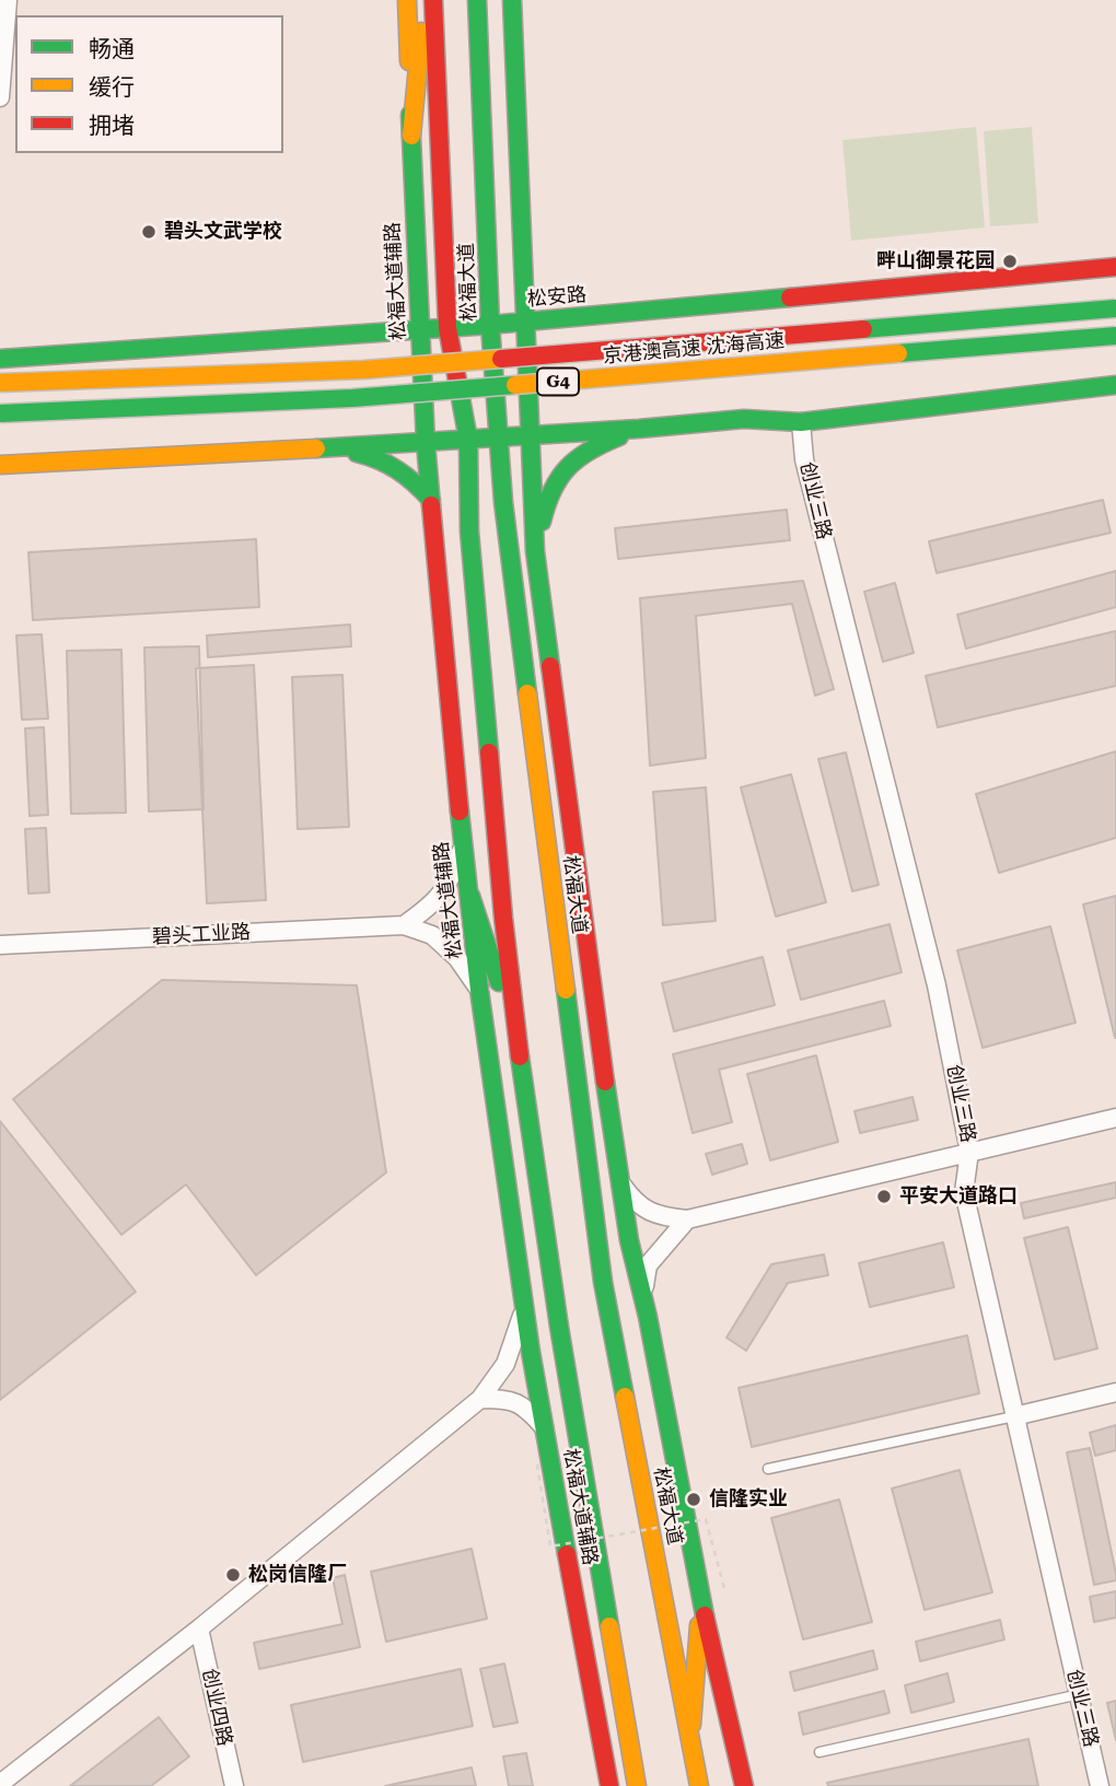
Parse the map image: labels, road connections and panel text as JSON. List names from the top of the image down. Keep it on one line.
{"streets":{"main road":["松福大道辅路","松福大道","松安路","京港澳高速 沈海高速","G4"],"street":["创业三路","碧头工业路","创业四路"]},"crossings":[["松福大道辅路","松安路"],["松福大道","松安路"]],"places":["碧头文武学校","畔山御景花园","平安大道路口","信隆实业","松岗信隆厂"],"legend":["畅通","缓行","拥堵"]}
